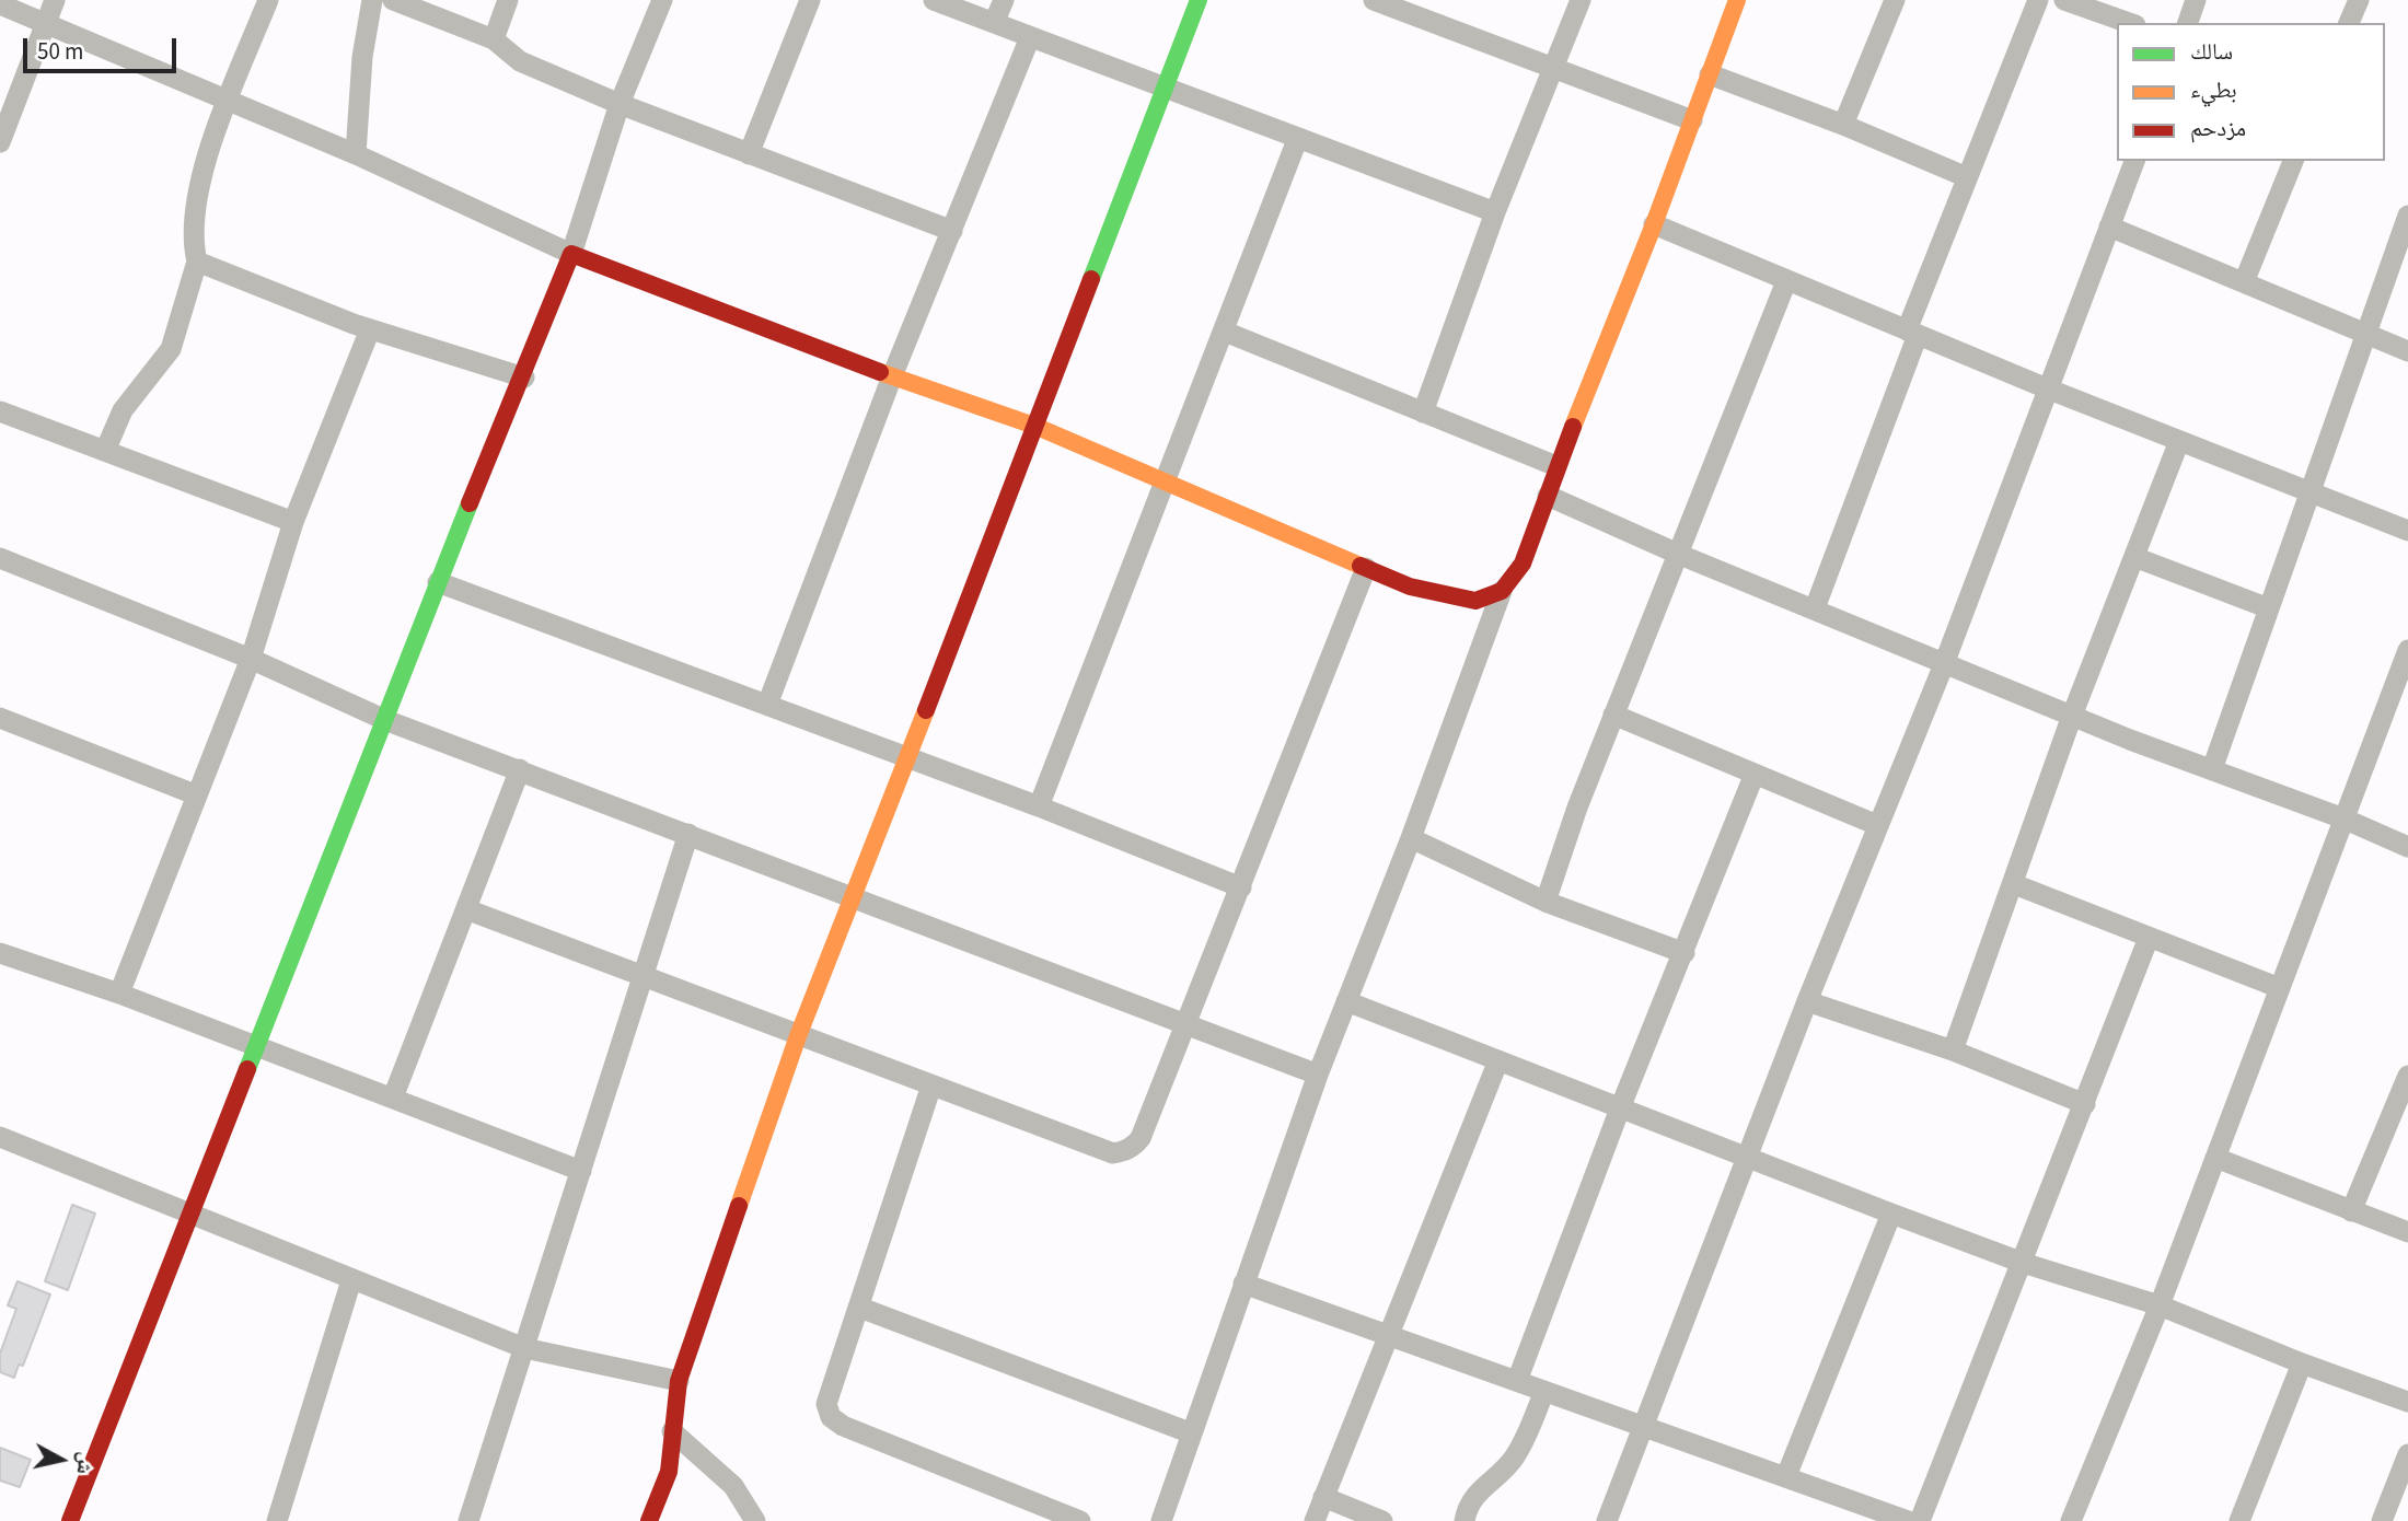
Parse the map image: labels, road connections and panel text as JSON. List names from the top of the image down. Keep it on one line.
{"legend":["سالك","بطيء","مزدحم"],"scale_bar":"50 m","north":"right"}
